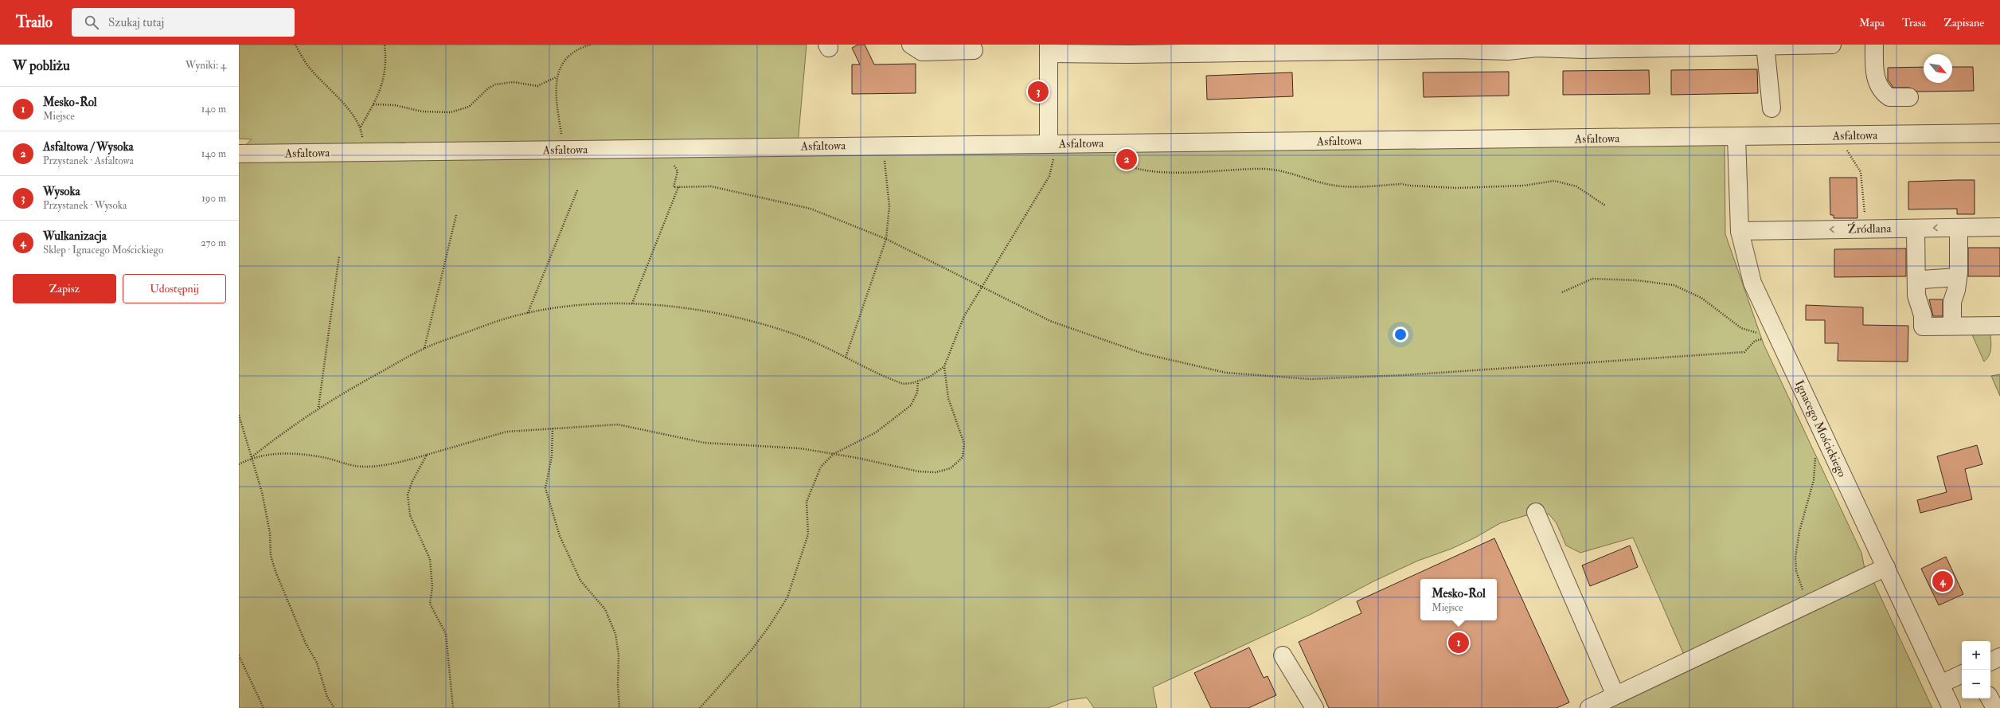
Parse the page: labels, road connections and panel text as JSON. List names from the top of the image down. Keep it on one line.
{"streets":{"street":["Asfaltowa","Źródlana","Ignacego Mościckiego"]},"crossings":[["Asfaltowa","Ignacego Mościckiego"],["Źródlana","Ignacego Mościckiego"]],"one_way":["Źródlana"],"north":"bottom right","page":{"header":"Trailo","search":"Szukaj tutaj","nav":["Mapa","Trasa","Zapisane"],"heading":["W pobliżu","Wyniki: 4"],"pins":["3","2","4","1"],"list":[{"mark":"1","name":"Mesko-Rol","note":"Miejsce","value":"140 m"},{"mark":"2","name":"Asfaltowa / Wysoka","note":"Przystanek · Asfaltowa","value":"140 m"},{"mark":"3","name":"Wysoka","note":"Przystanek · Wysoka","value":"190 m"},{"mark":"4","name":"Wulkanizacja","note":"Sklep · Ignacego Mościckiego","value":"270 m"}],"buttons":["Zapisz","Udostępnij"],"popup":["Mesko-Rol","Miejsce"],"map_buttons":["+","−"]}}
